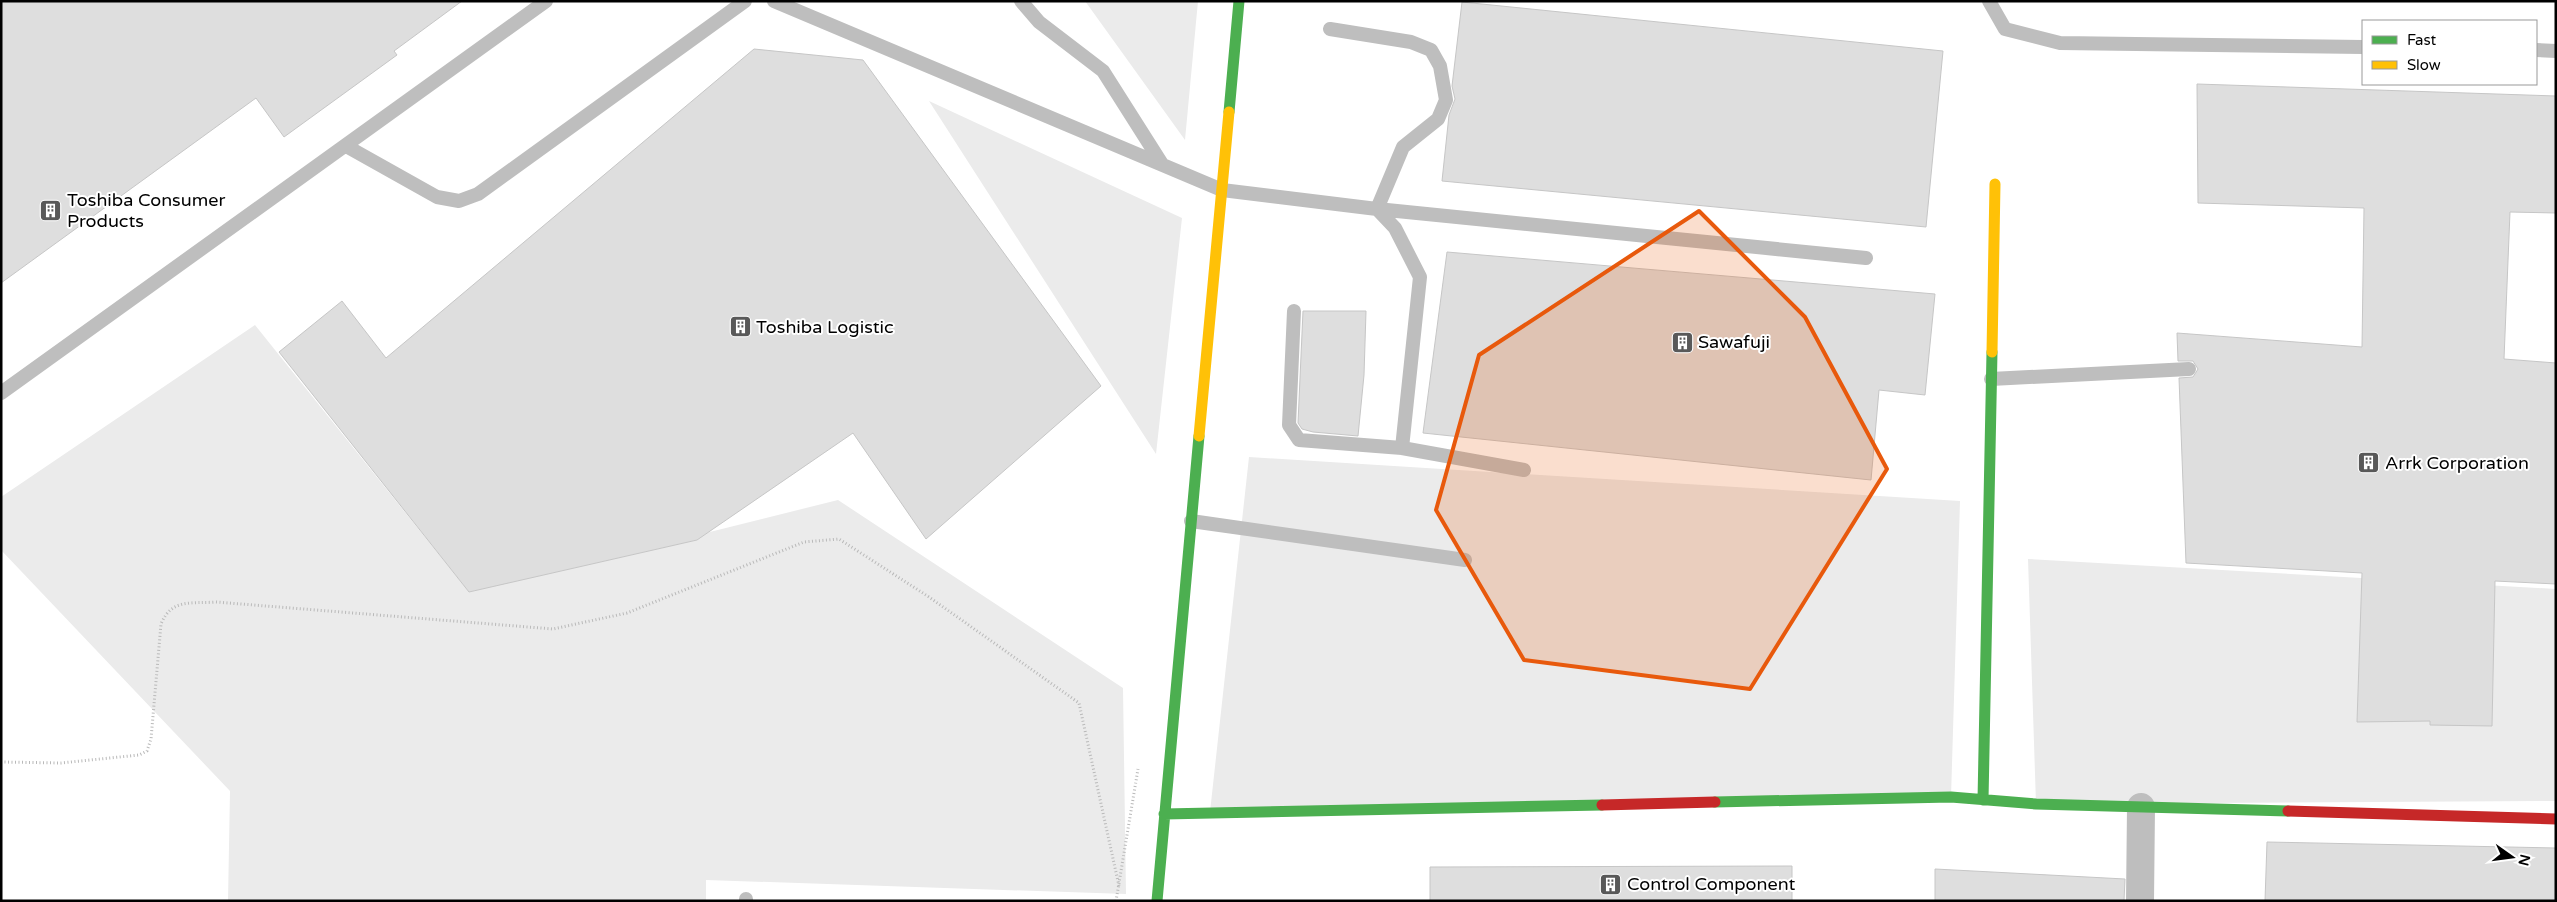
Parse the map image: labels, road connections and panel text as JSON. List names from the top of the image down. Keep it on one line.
{"places":{"building":["Toshiba Consumer Products","Toshiba Logistic","Sawafuji","Arrk Corporation","Control Component"]},"legend":["Fast","Slow"],"north":"right"}
